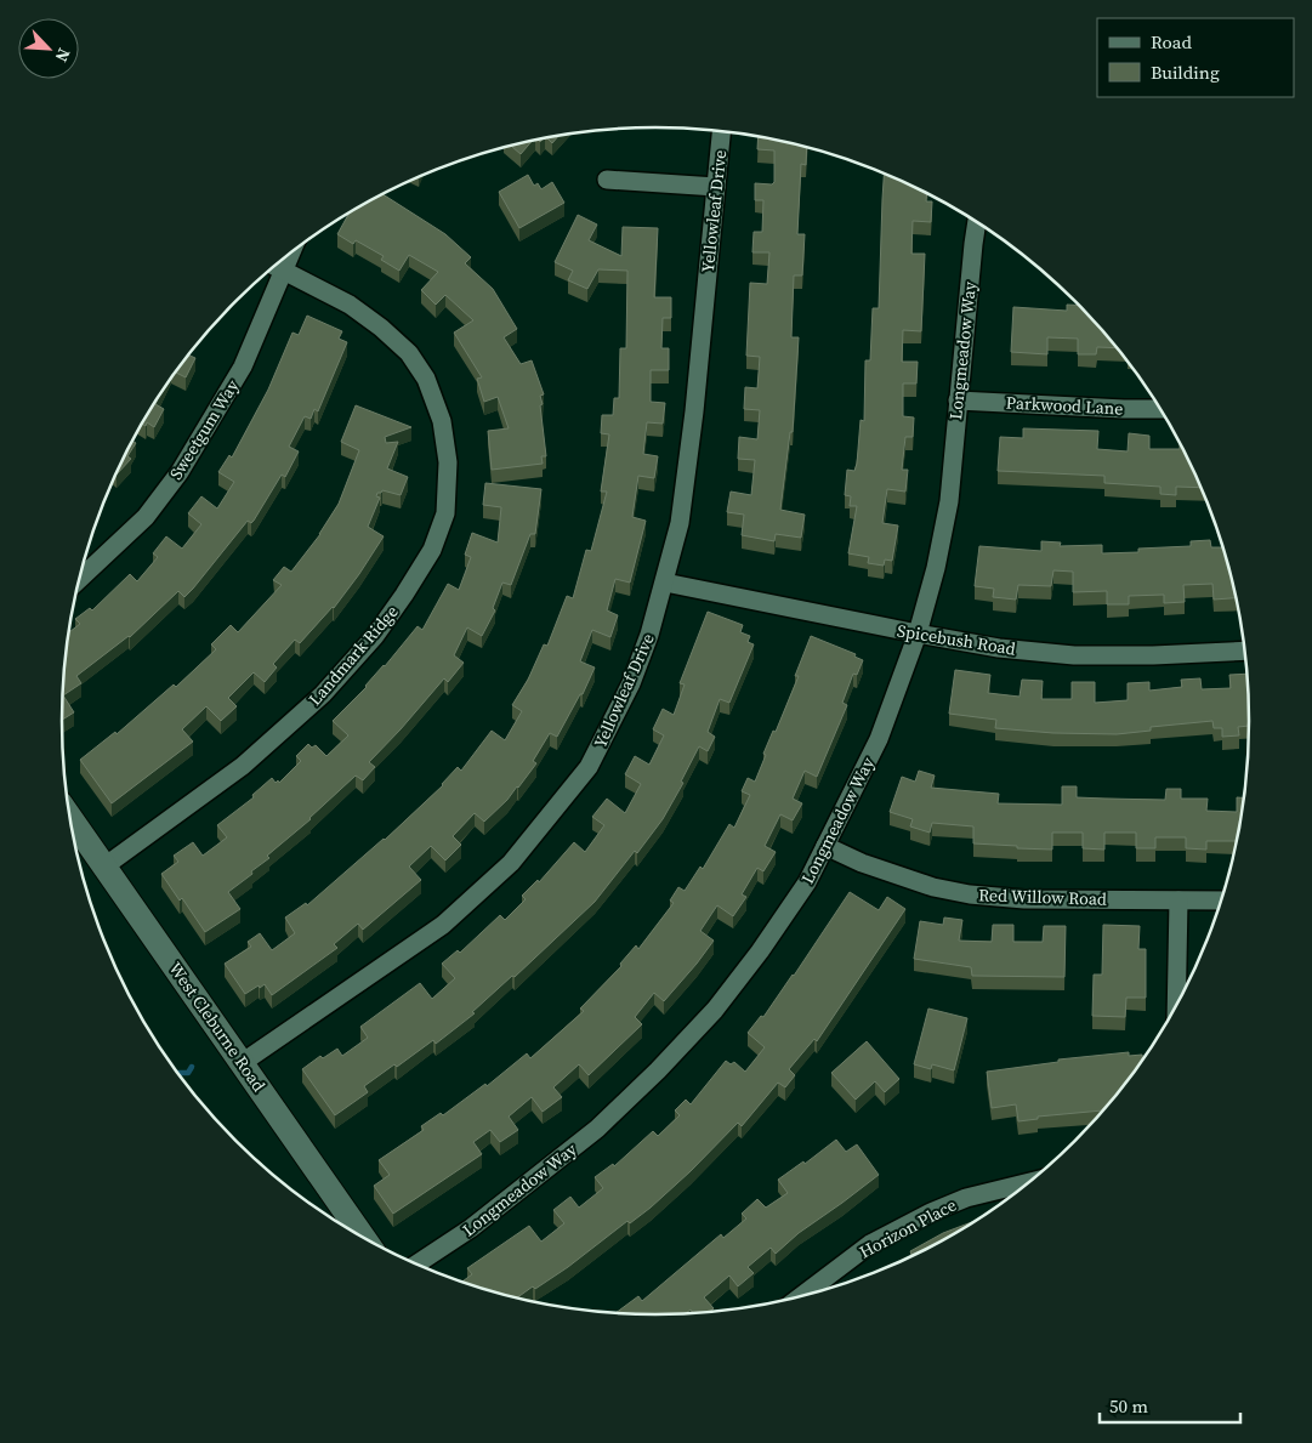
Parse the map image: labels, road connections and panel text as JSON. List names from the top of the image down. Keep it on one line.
{"streets":{"street":["Yellowleaf Drive","Longmeadow Way","Parkwood Lane","Sweetgum Way","Spicebush Road","Landmark Ridge","Red Willow Road","West Cleburne Road","Horizon Place"]},"crossings":[["Yellowleaf Drive","Spicebush Road"],["Yellowleaf Drive","West Cleburne Road"],["Longmeadow Way","Parkwood Lane"],["Longmeadow Way","Spicebush Road"],["Longmeadow Way","Red Willow Road"],["Sweetgum Way","Landmark Ridge"],["Landmark Ridge","West Cleburne Road"]],"legend":["Road","Building"],"scale_bar":"50 m","north":"bottom right"}
